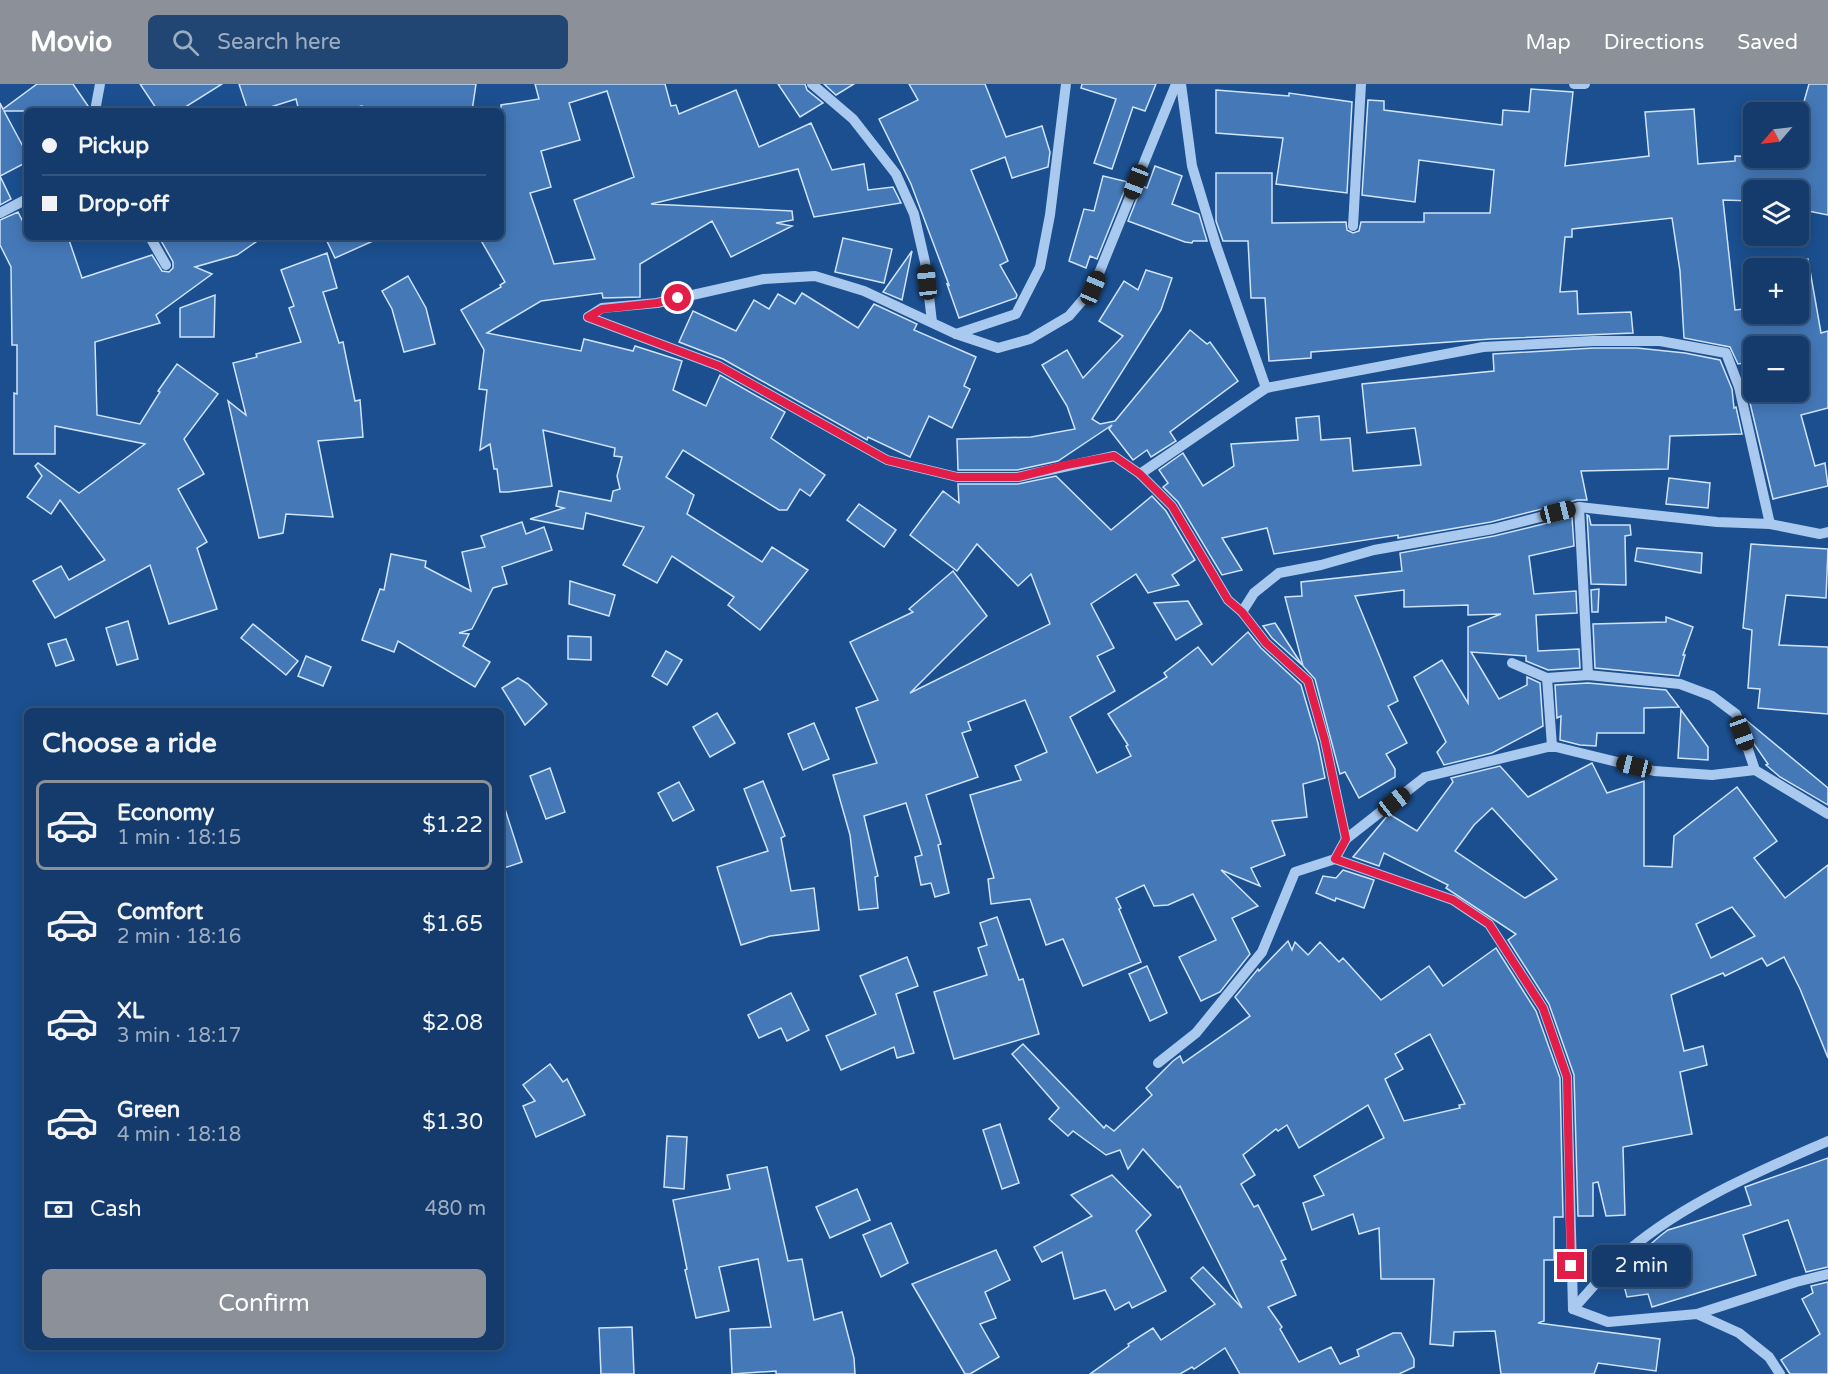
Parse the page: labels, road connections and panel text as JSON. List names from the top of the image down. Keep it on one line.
{"north":"bottom left","page":{"header":"Movio","search":"Search here","nav":["Map","Directions","Saved"],"map_buttons":["+","−"],"banner":["Pickup","Drop-off"],"heading":"Choose a ride","list":[{"name":"Economy","note":"1 min · 18:15","value":"$1.22"},{"name":"Comfort","note":"2 min · 18:16","value":"$1.65"},{"name":"XL","note":"3 min · 18:17","value":"$2.08"},{"name":"Green","note":"4 min · 18:18","value":"$1.30"}],"pay":["Cash","480 m"],"bubble":"2 min","buttons":"Confirm"}}
